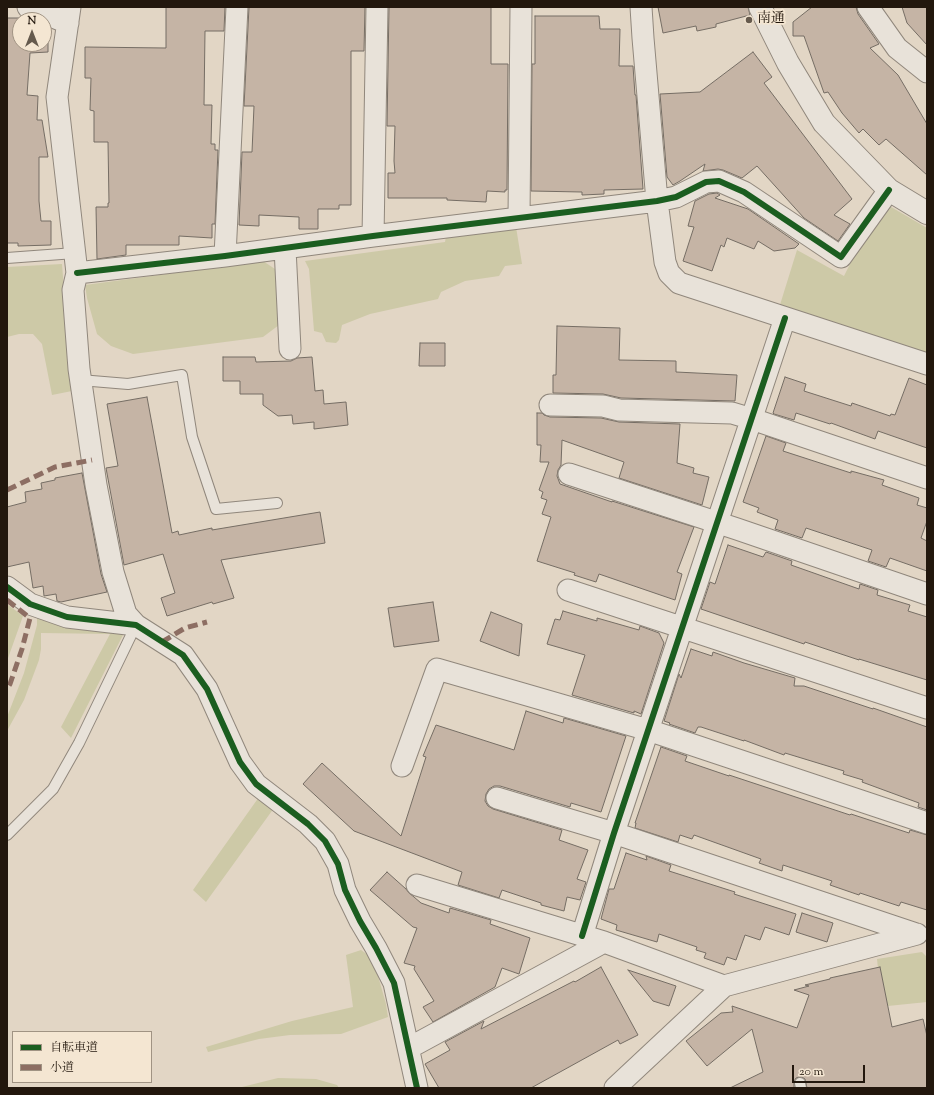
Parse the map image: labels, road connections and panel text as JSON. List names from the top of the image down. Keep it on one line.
{"places":["南通"],"legend":["自転車道","小道"],"scale_bar":"20 m","north":"top"}
